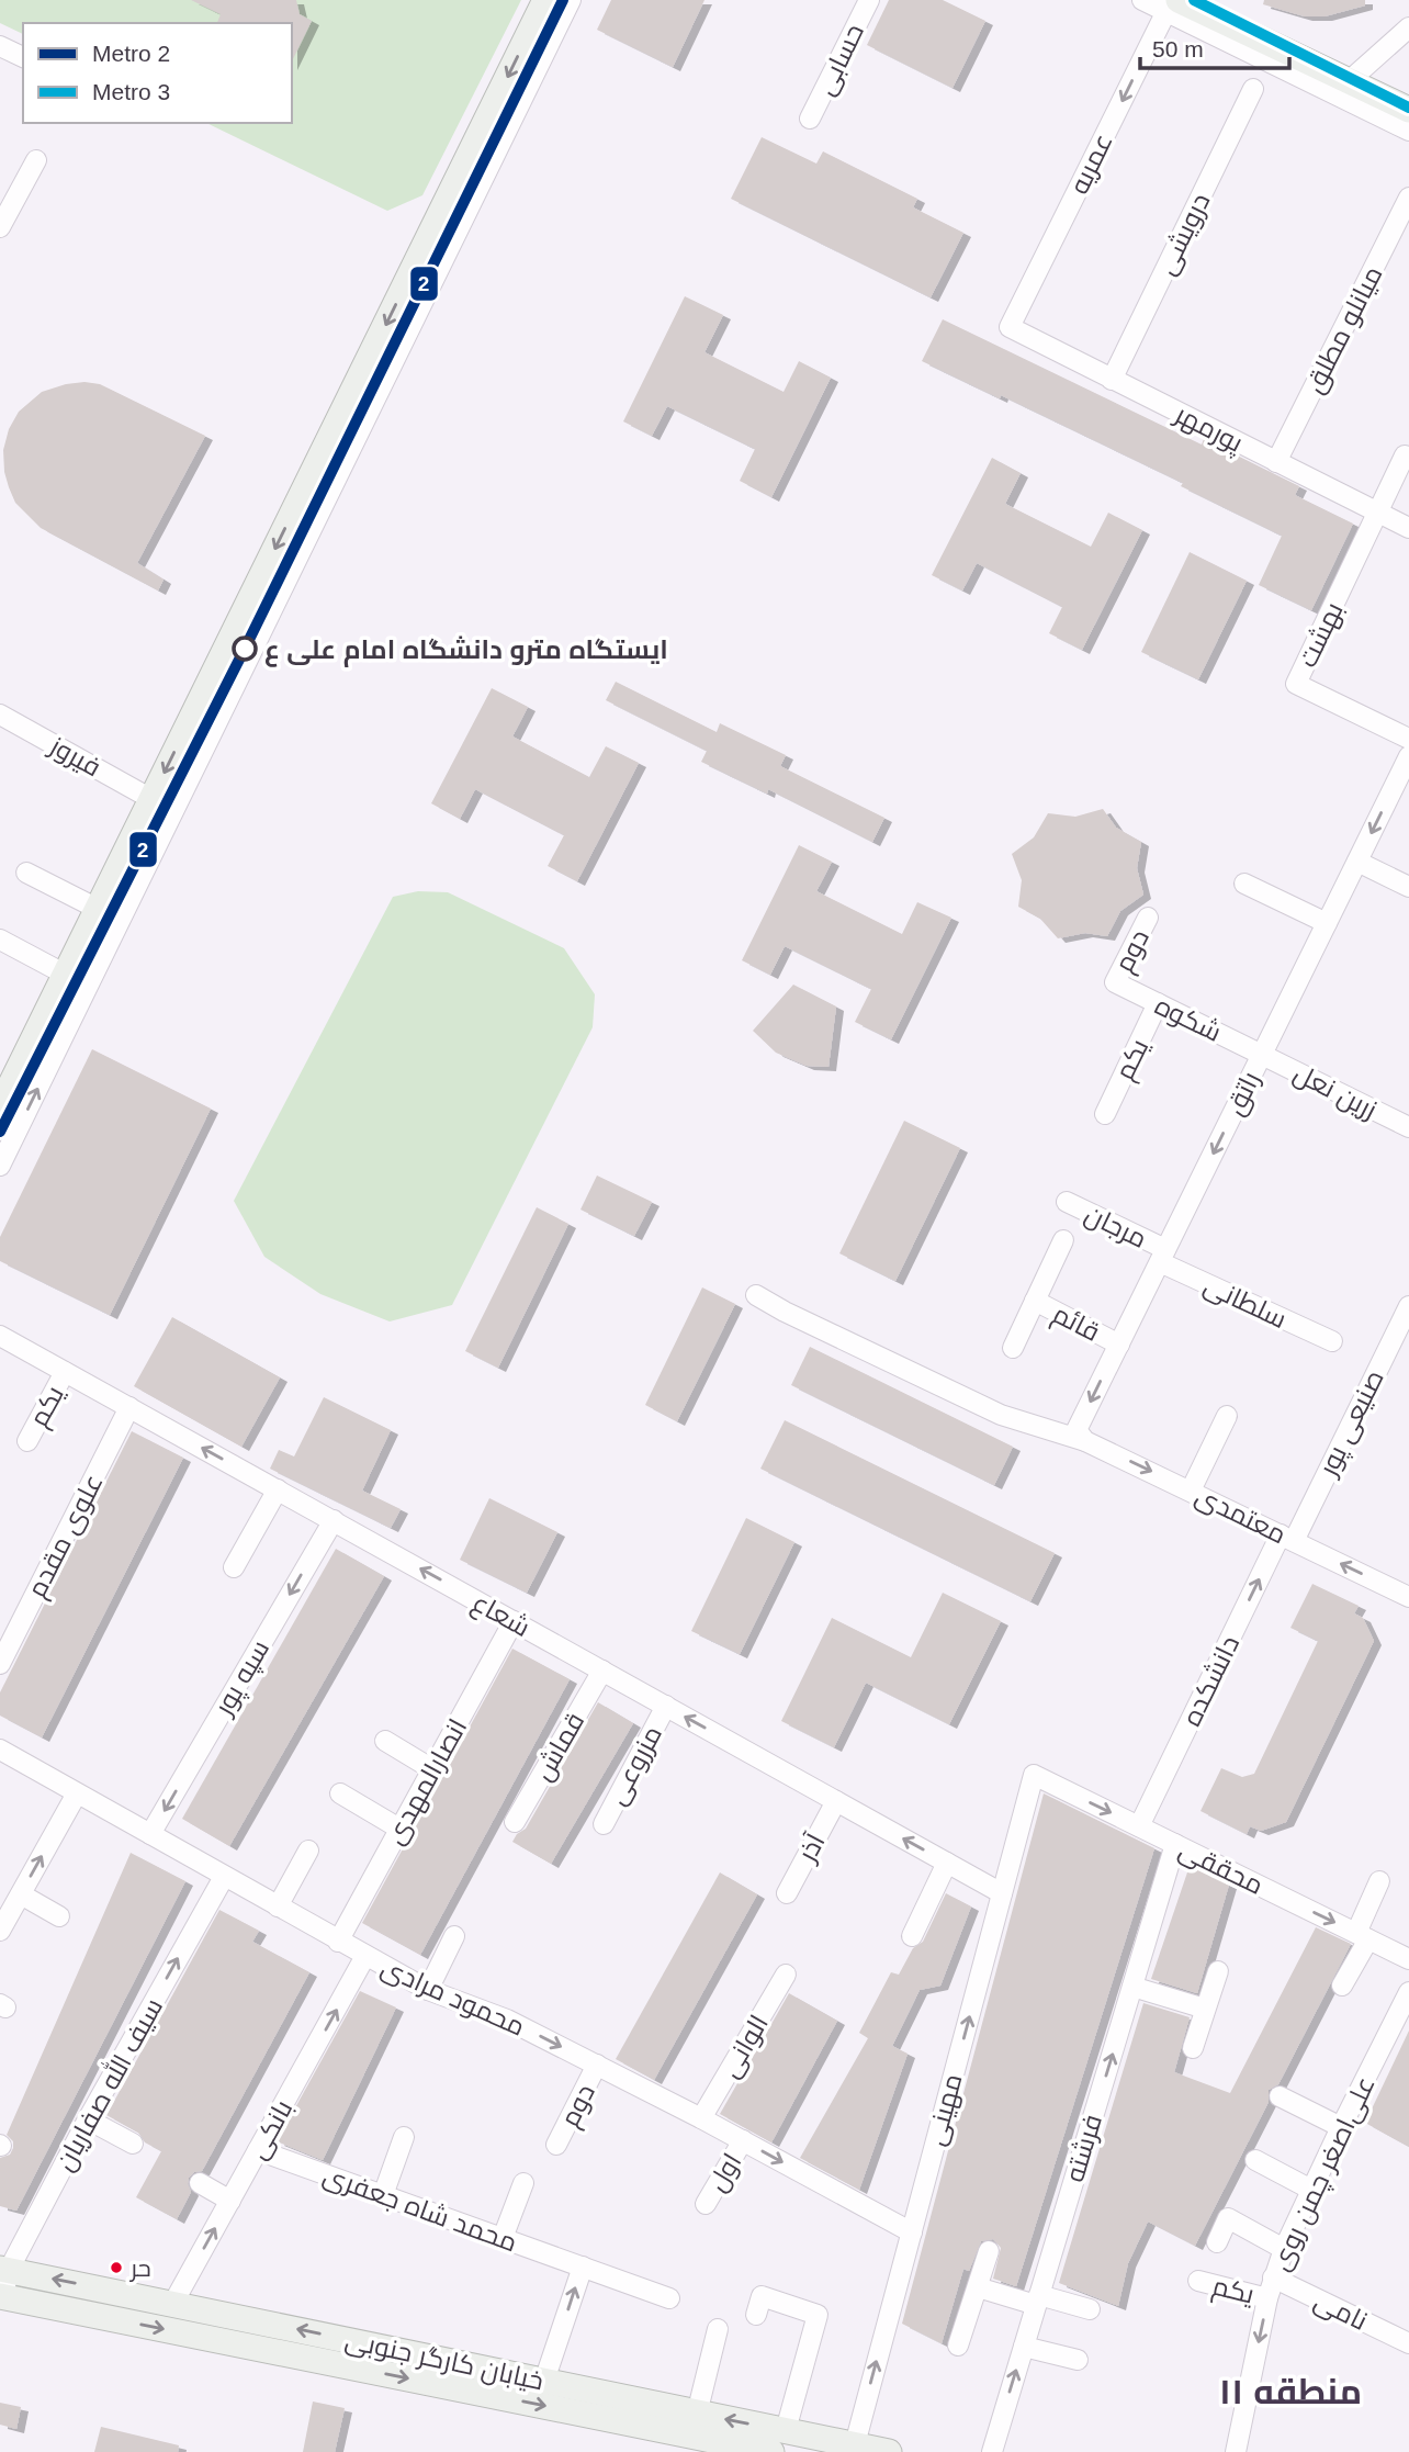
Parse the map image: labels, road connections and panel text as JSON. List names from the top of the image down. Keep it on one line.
{"streets":{"main road":["خیابان کارگر جنوبی"],"street":["حسابی","عمریه","درویشی","میانلو مطلق","پورمهر","بهشت","فیروز","دوم","شکوه","یکم","زرین نعل","راتق","مرجان","سلطانی","قائم","صنیعی پور","معتمدی","علوی مقدم","شعاع","سپه پور","دانشکده","قماش","مزروعی","انصارالمهدی","آذر","محققی","محمود مرادی","الوانی","سیف الله صفاریان","مهینی","بانکی","فرشته","اول","علی‌اصغر چمن روی","محمد شاه جعفری","نامی"]},"crossings":[["عمریه","پورمهر"],["درویشی","پورمهر"],["میانلو مطلق","پورمهر"],["پورمهر","بهشت"],["دوم","شکوه"],["دوم","محمود مرادی"],["شکوه","یکم"],["شکوه","زرین نعل"],["شکوه","راتق"],["یکم","شعاع"],["یکم","علی‌اصغر چمن روی"],["زرین نعل","راتق"],["راتق","مرجان"],["راتق","سلطانی"],["راتق","قائم"],["راتق","معتمدی"],["مرجان","سلطانی"],["صنیعی پور","معتمدی"],["صنیعی پور","دانشکده"],["معتمدی","دانشکده"],["علوی مقدم","شعاع"],["شعاع","سپه پور"],["شعاع","قماش"],["شعاع","مزروعی"],["شعاع","انصارالمهدی"],["شعاع","آذر"],["شعاع","مهینی"],["سپه پور","محمود مرادی"],["دانشکده","محققی"],["انصارالمهدی","محمود مرادی"],["محققی","مهینی"],["محققی","فرشته"],["محمود مرادی","الوانی"],["محمود مرادی","سیف الله صفاریان"],["محمود مرادی","مهینی"],["محمود مرادی","بانکی"],["محمود مرادی","اول"],["سیف الله صفاریان","خیابان کارگر جنوبی"],["مهینی","خیابان کارگر جنوبی"],["بانکی","محمد شاه جعفری"],["بانکی","خیابان کارگر جنوبی"],["علی‌اصغر چمن روی","نامی"]],"one_way":["عمریه","راتق","شعاع","دانشکده","محققی","محمود مرادی","بانکی","فرشته"],"districts":["منطقه ۱۱"],"places":["ایستگاه مترو دانشگاه امام علی ع","حر"],"lines":["metro line 2","metro line 3"],"legend":["Metro 2","Metro 3"],"scale_bar":"50 m"}
